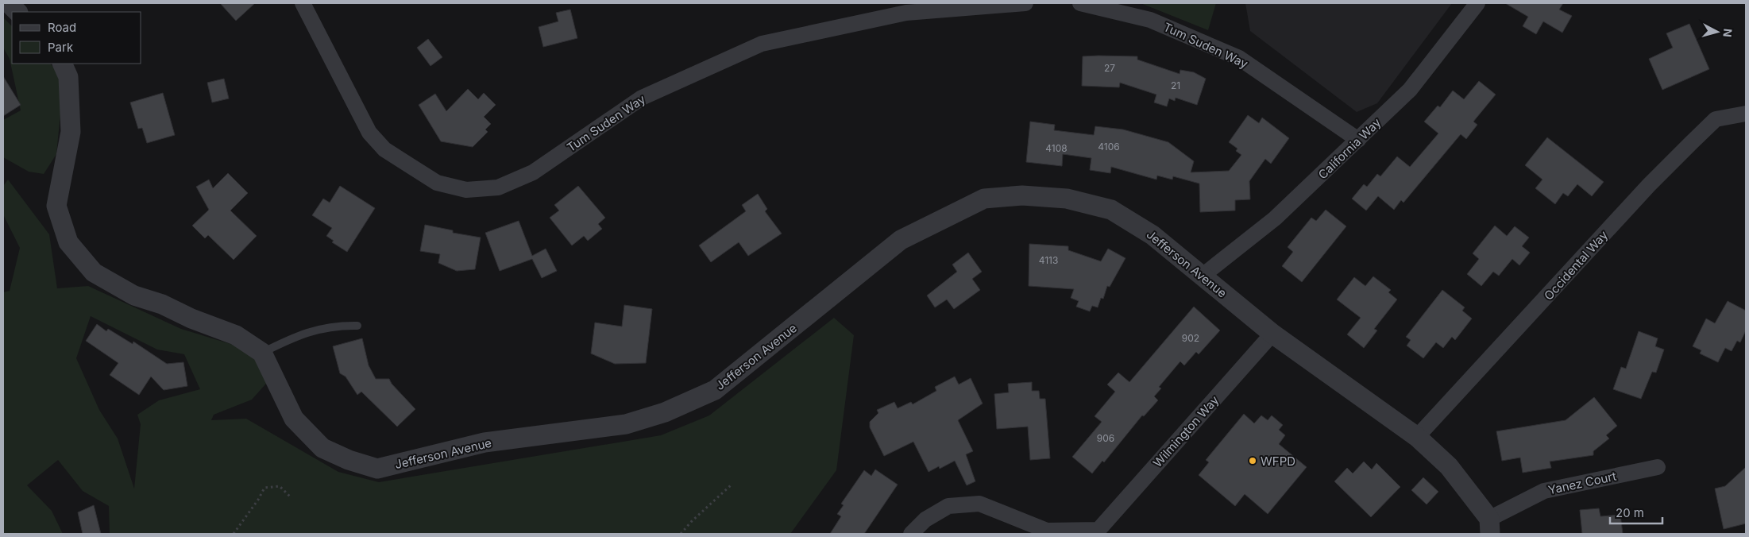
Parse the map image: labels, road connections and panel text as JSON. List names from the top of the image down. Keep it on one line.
{"streets":{"street":["Tum Suden Way","California Way","Jefferson Avenue","Occidental Way","Wilmington Way","Yanez Court"]},"crossings":[["Tum Suden Way","California Way"],["California Way","Jefferson Avenue"],["Jefferson Avenue","Occidental Way"],["Jefferson Avenue","Wilmington Way"],["Jefferson Avenue","Yanez Court"]],"places":["WFPD"],"house_numbers":["27","21","4106","4108","4113","902","906"],"legend":["Road","Park"],"scale_bar":"20 m","north":"right"}
